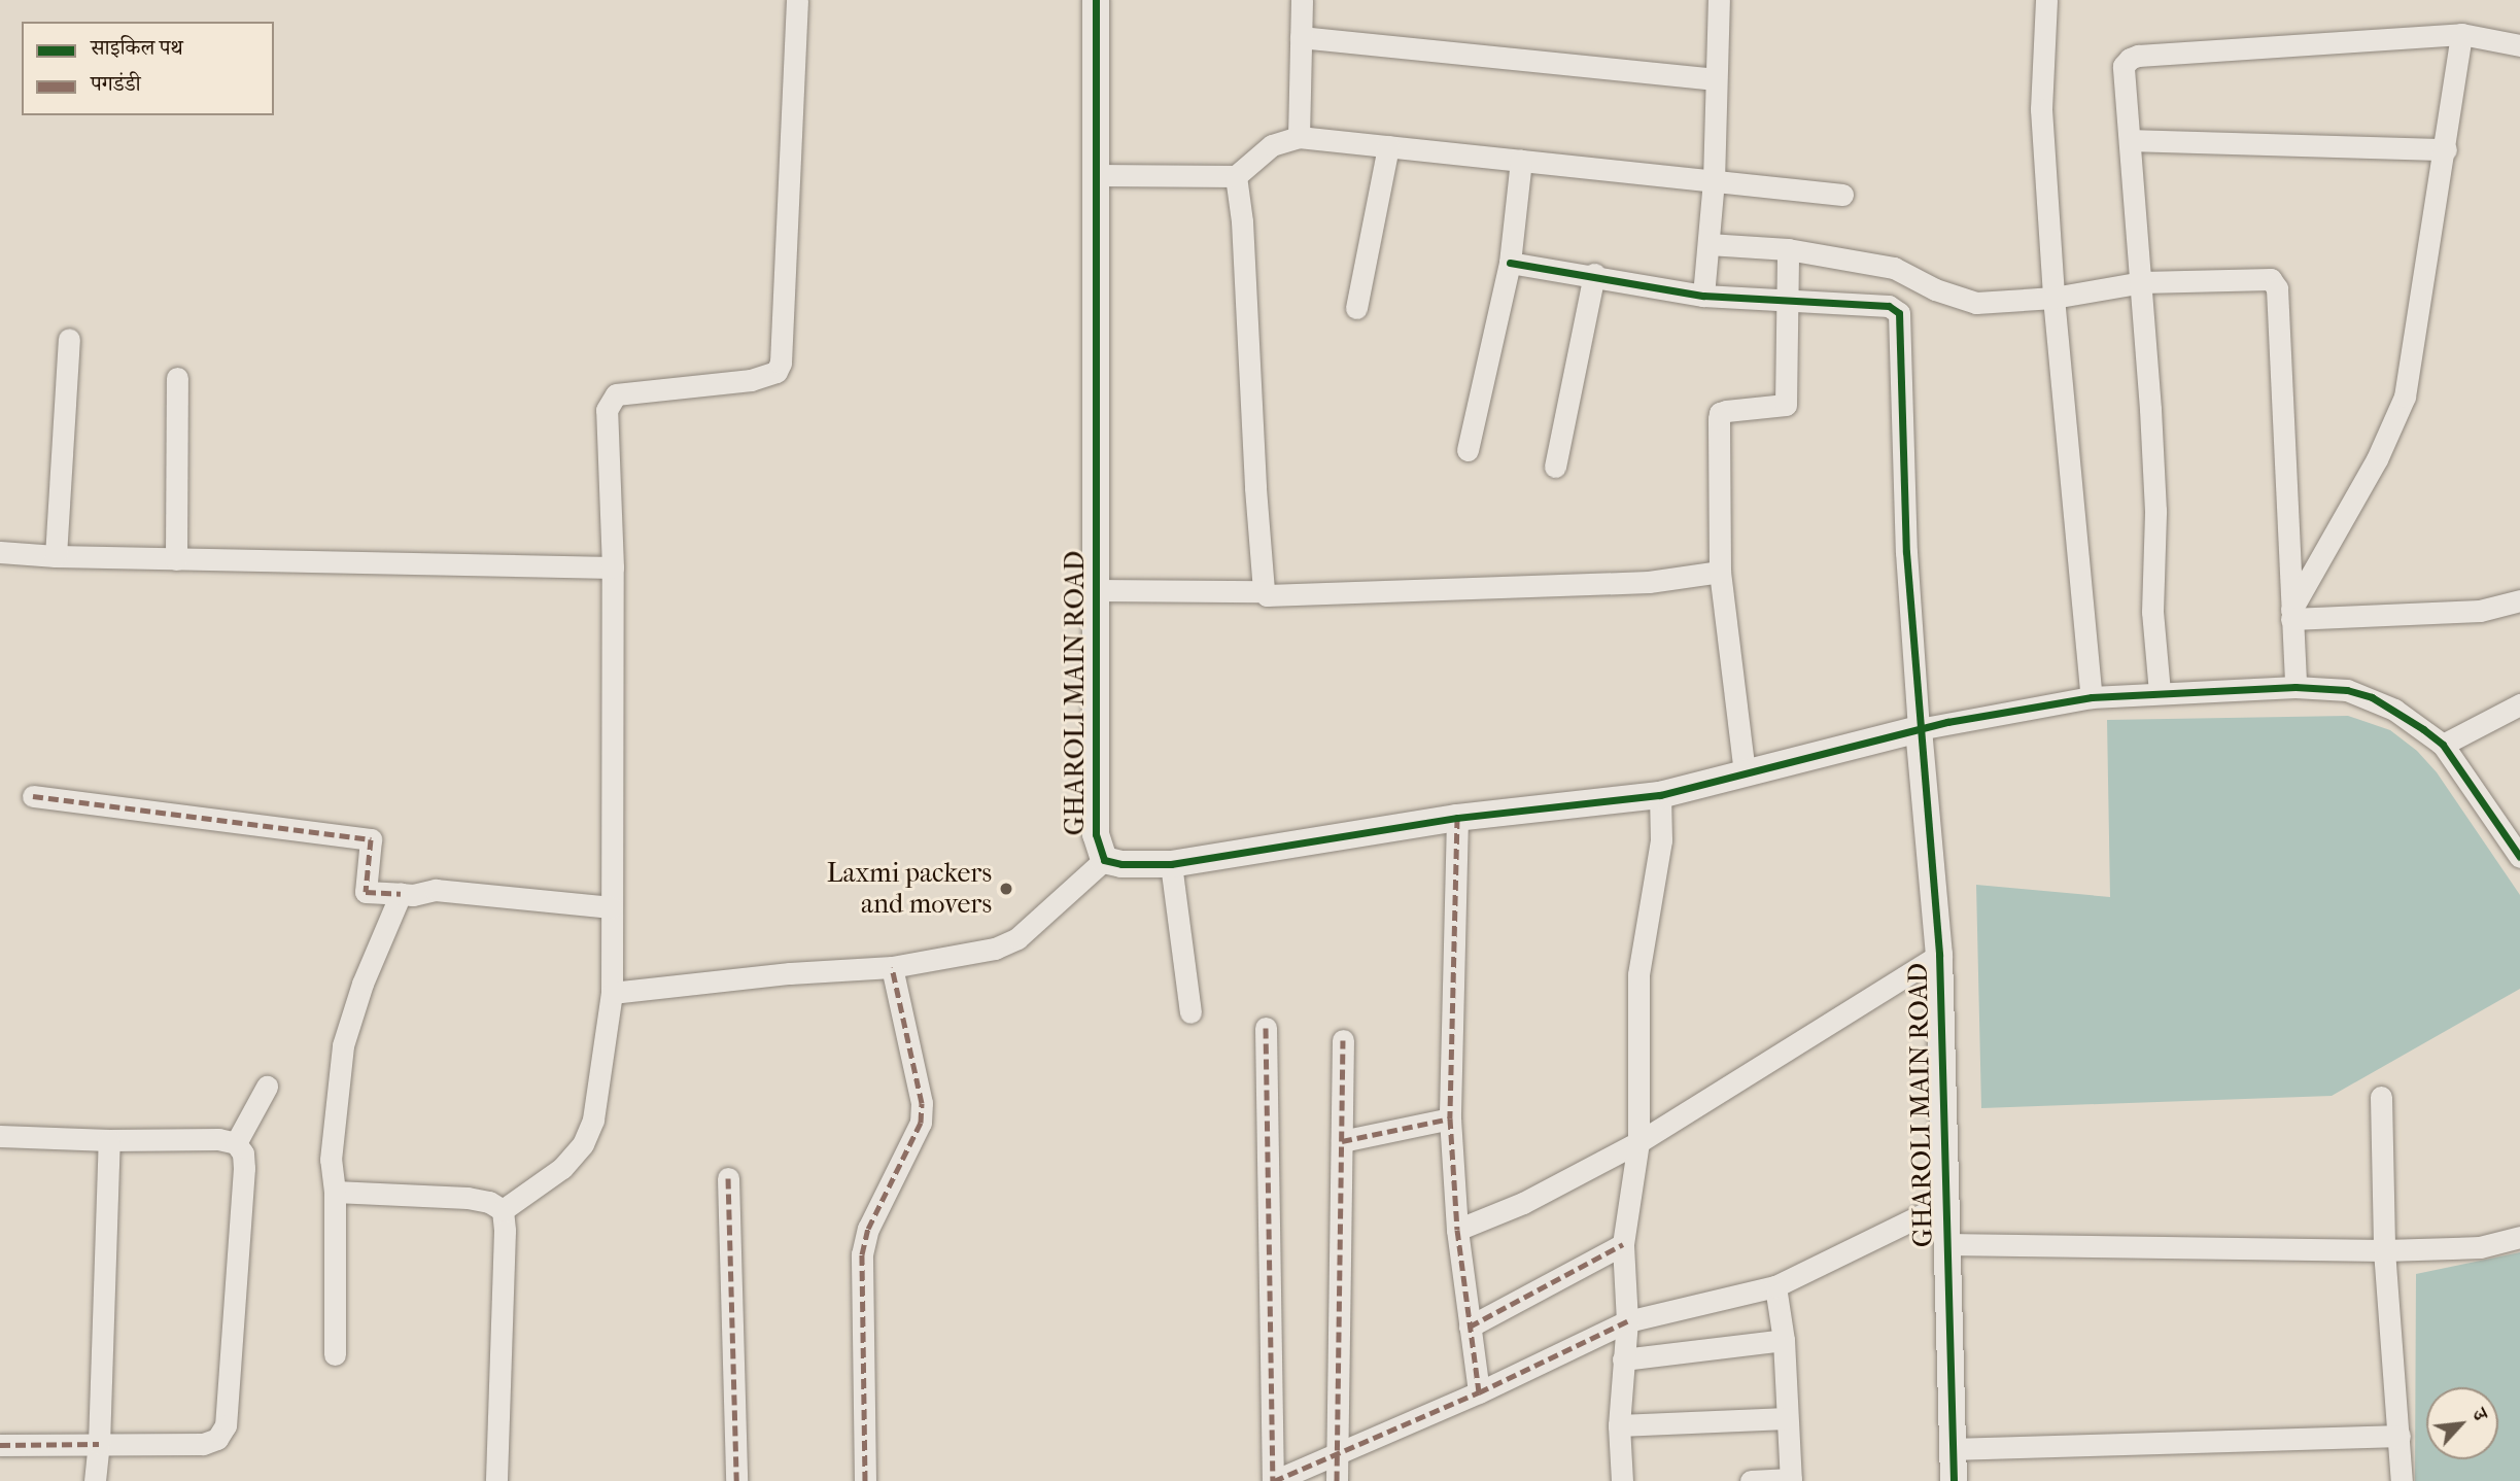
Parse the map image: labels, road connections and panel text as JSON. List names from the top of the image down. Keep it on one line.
{"streets":{"street":["GHAROLI MAIN ROAD"]},"places":["Laxmi packers and movers"],"legend":["साइकिल पथ","पगडंडी"],"north":"top right"}
